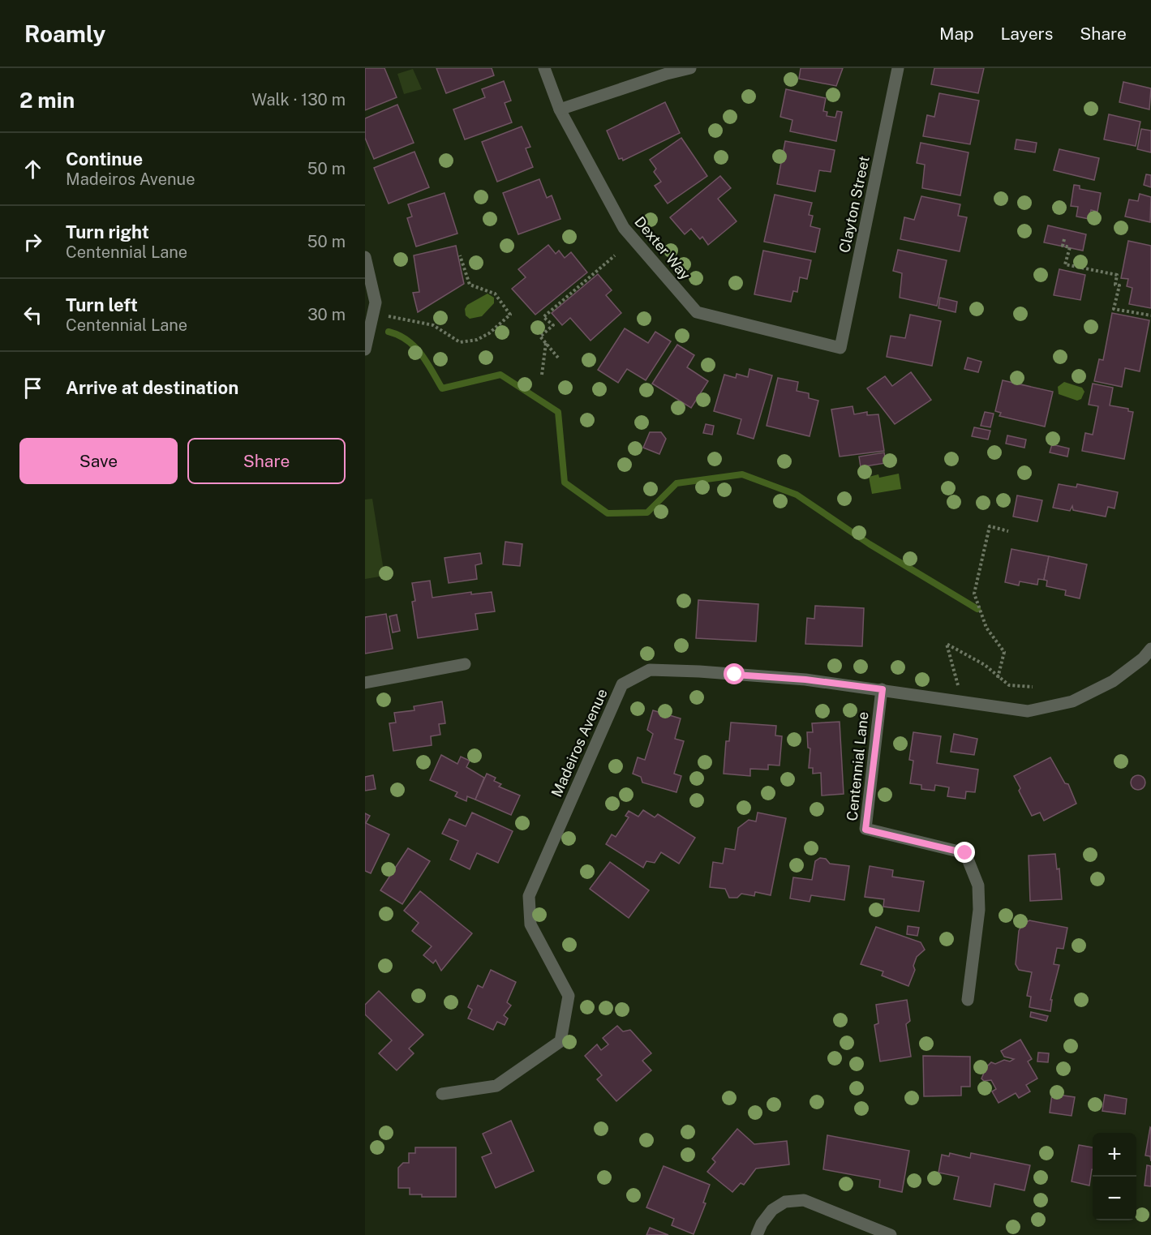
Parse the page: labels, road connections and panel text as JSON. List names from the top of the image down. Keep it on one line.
{"streets":{"street":["Clayton Street","Dexter Way","Madeiros Avenue","Centennial Lane"]},"crossings":[["Clayton Street","Dexter Way"],["Madeiros Avenue","Centennial Lane"]],"page":{"header":"Roamly","nav":["Map","Layers","Share"],"heading":["2 min","Walk · 130 m"],"list":[["Continue","Madeiros Avenue","50 m"],["Turn right","Centennial Lane","50 m"],["Turn left","Centennial Lane","30 m"],"Arrive at destination"],"buttons":["Save","Share"],"map_buttons":["+","−"]}}
